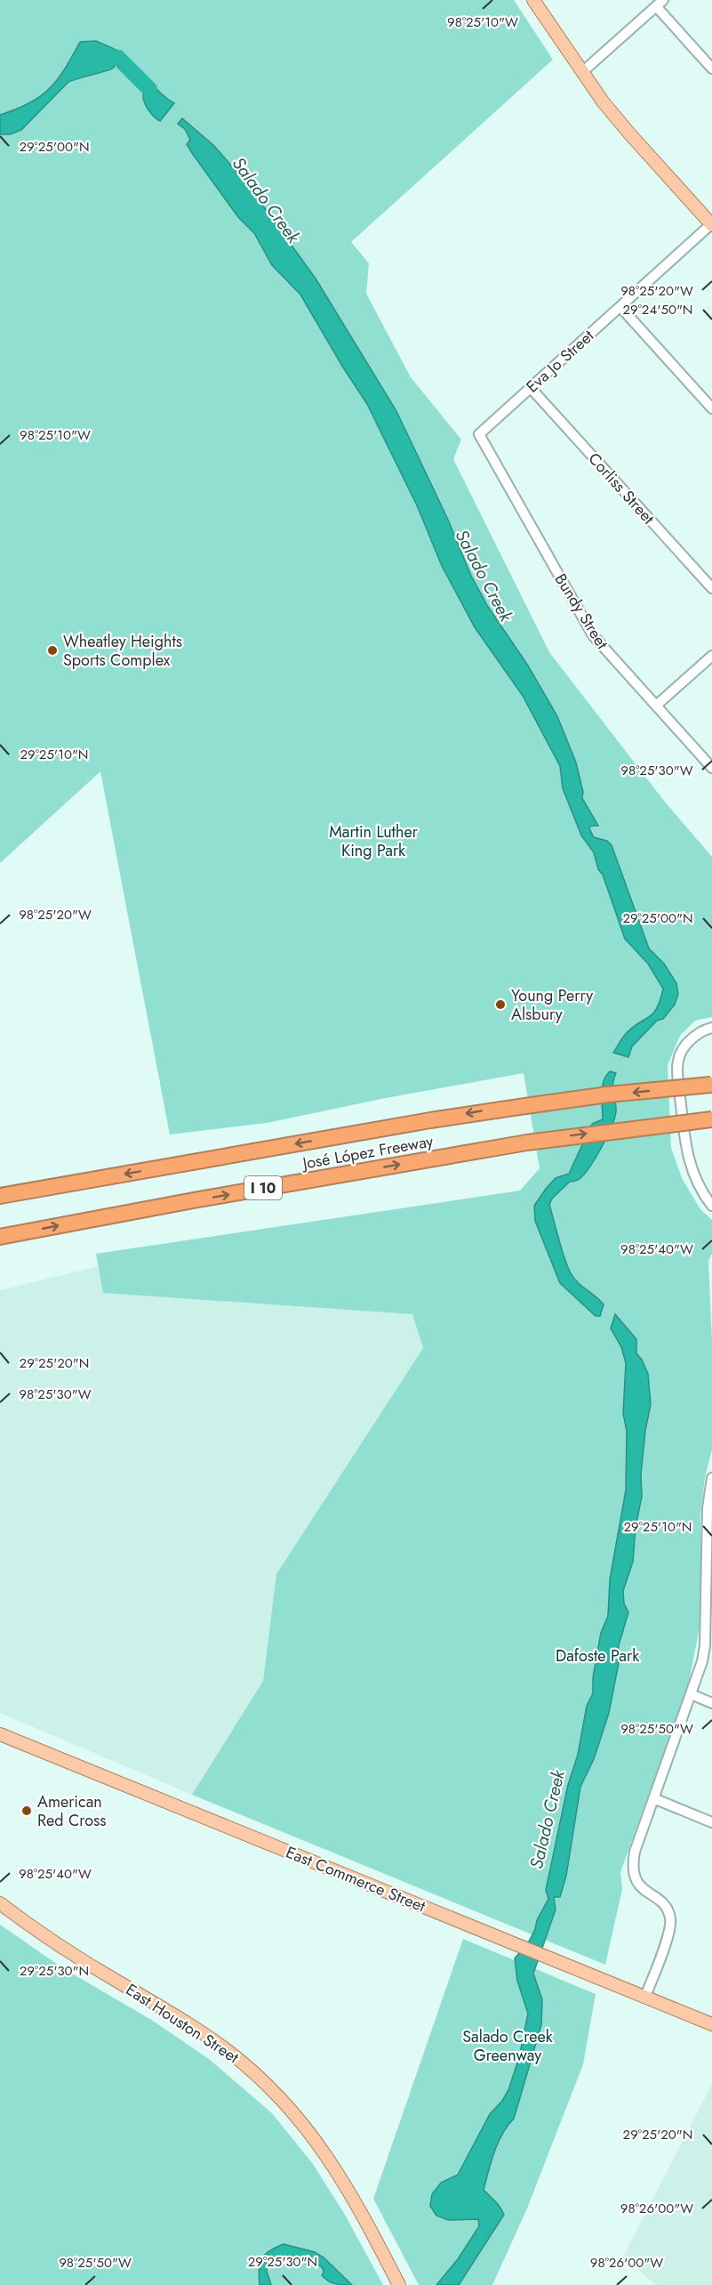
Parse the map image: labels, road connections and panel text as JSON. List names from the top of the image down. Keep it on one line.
{"streets":{"highway":["José López Freeway","I 10"],"main road":["East Commerce Street","East Houston Street"],"street":["Eva Jo Street","Corliss Street","Bundy Street"]},"crossings":[["Eva Jo Street","Corliss Street"],["Eva Jo Street","Bundy Street"]],"water":["Salado Creek"],"parks":["Martin Luther King Park","Dafoste Park","Salado Creek Greenway"],"places":["Wheatley Heights Sports Complex","Young Perry Alsbury","American Red Cross"],"coordinates":["98°25'10\"W","29°25'00\"N","98°25'20\"W","29°24'50\"N","29°25'10\"N","98°25'30\"W","98°25'40\"W","29°25'20\"N","98°25'50\"W","29°25'30\"N","98°26'00\"W"]}
